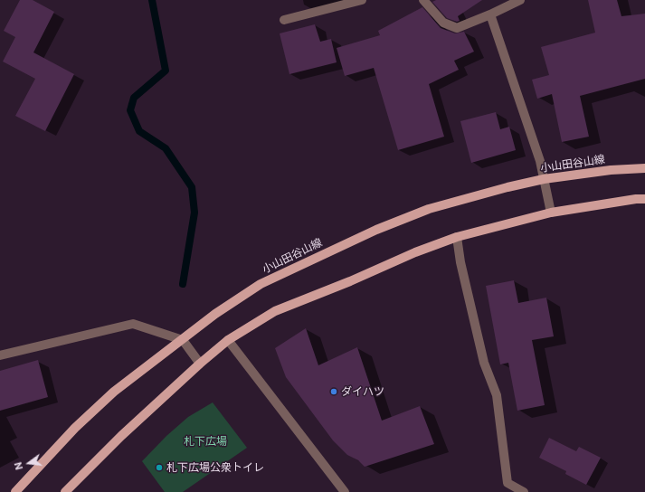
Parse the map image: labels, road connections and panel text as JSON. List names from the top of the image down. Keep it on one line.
{"streets":{"main road":["小山田谷山線"]},"parks":["札下広場"],"places":["ダイハツ","札下広場公衆トイレ"],"north":"left"}
